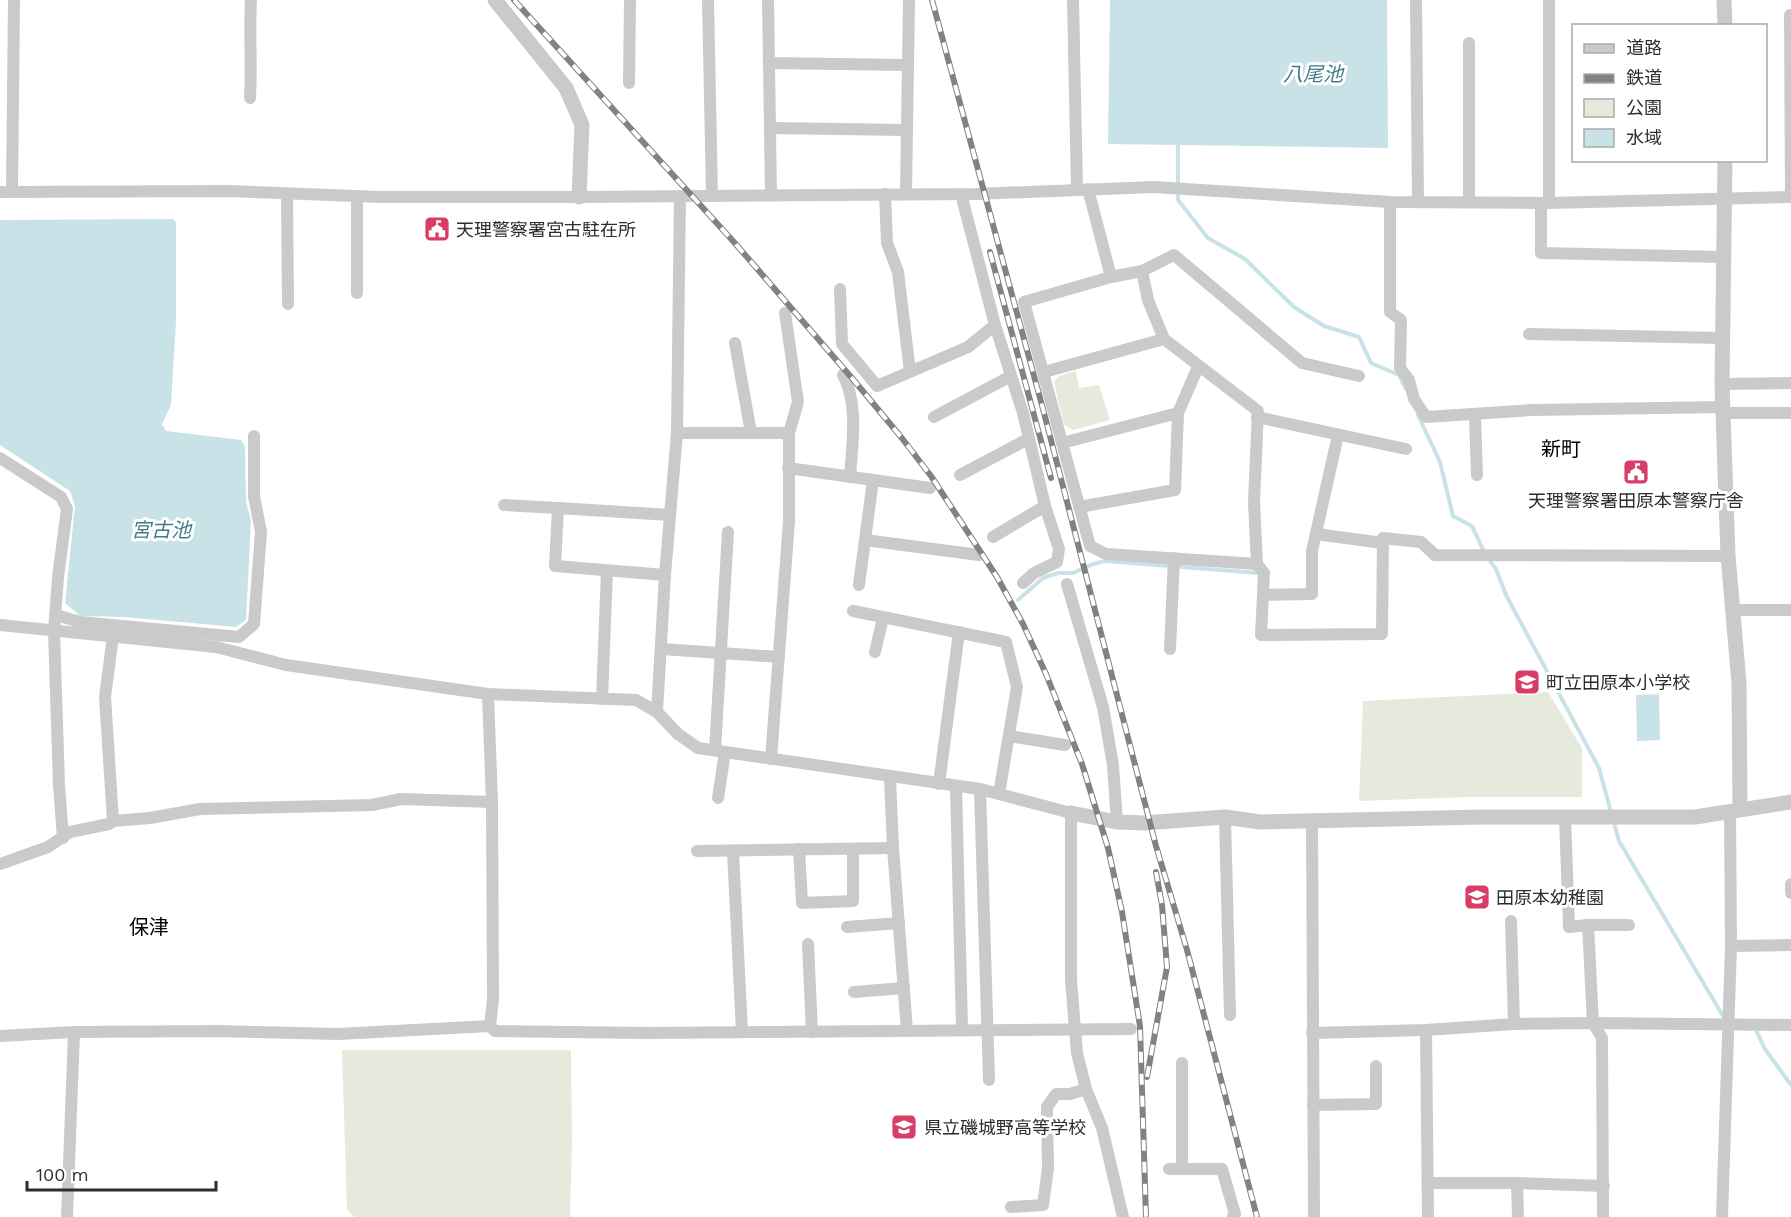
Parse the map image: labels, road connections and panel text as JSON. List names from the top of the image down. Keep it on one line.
{"districts":["新町","保津"],"water":["八尾池","宮古池"],"places":{"public building":["天理警察署宮古駐在所","天理警察署田原本警察庁舎"],"school or university":["町立田原本小学校","田原本幼稚園","県立磯城野高等学校"]},"legend":["道路","鉄道","公園","水域"],"scale_bar":"100 m"}
